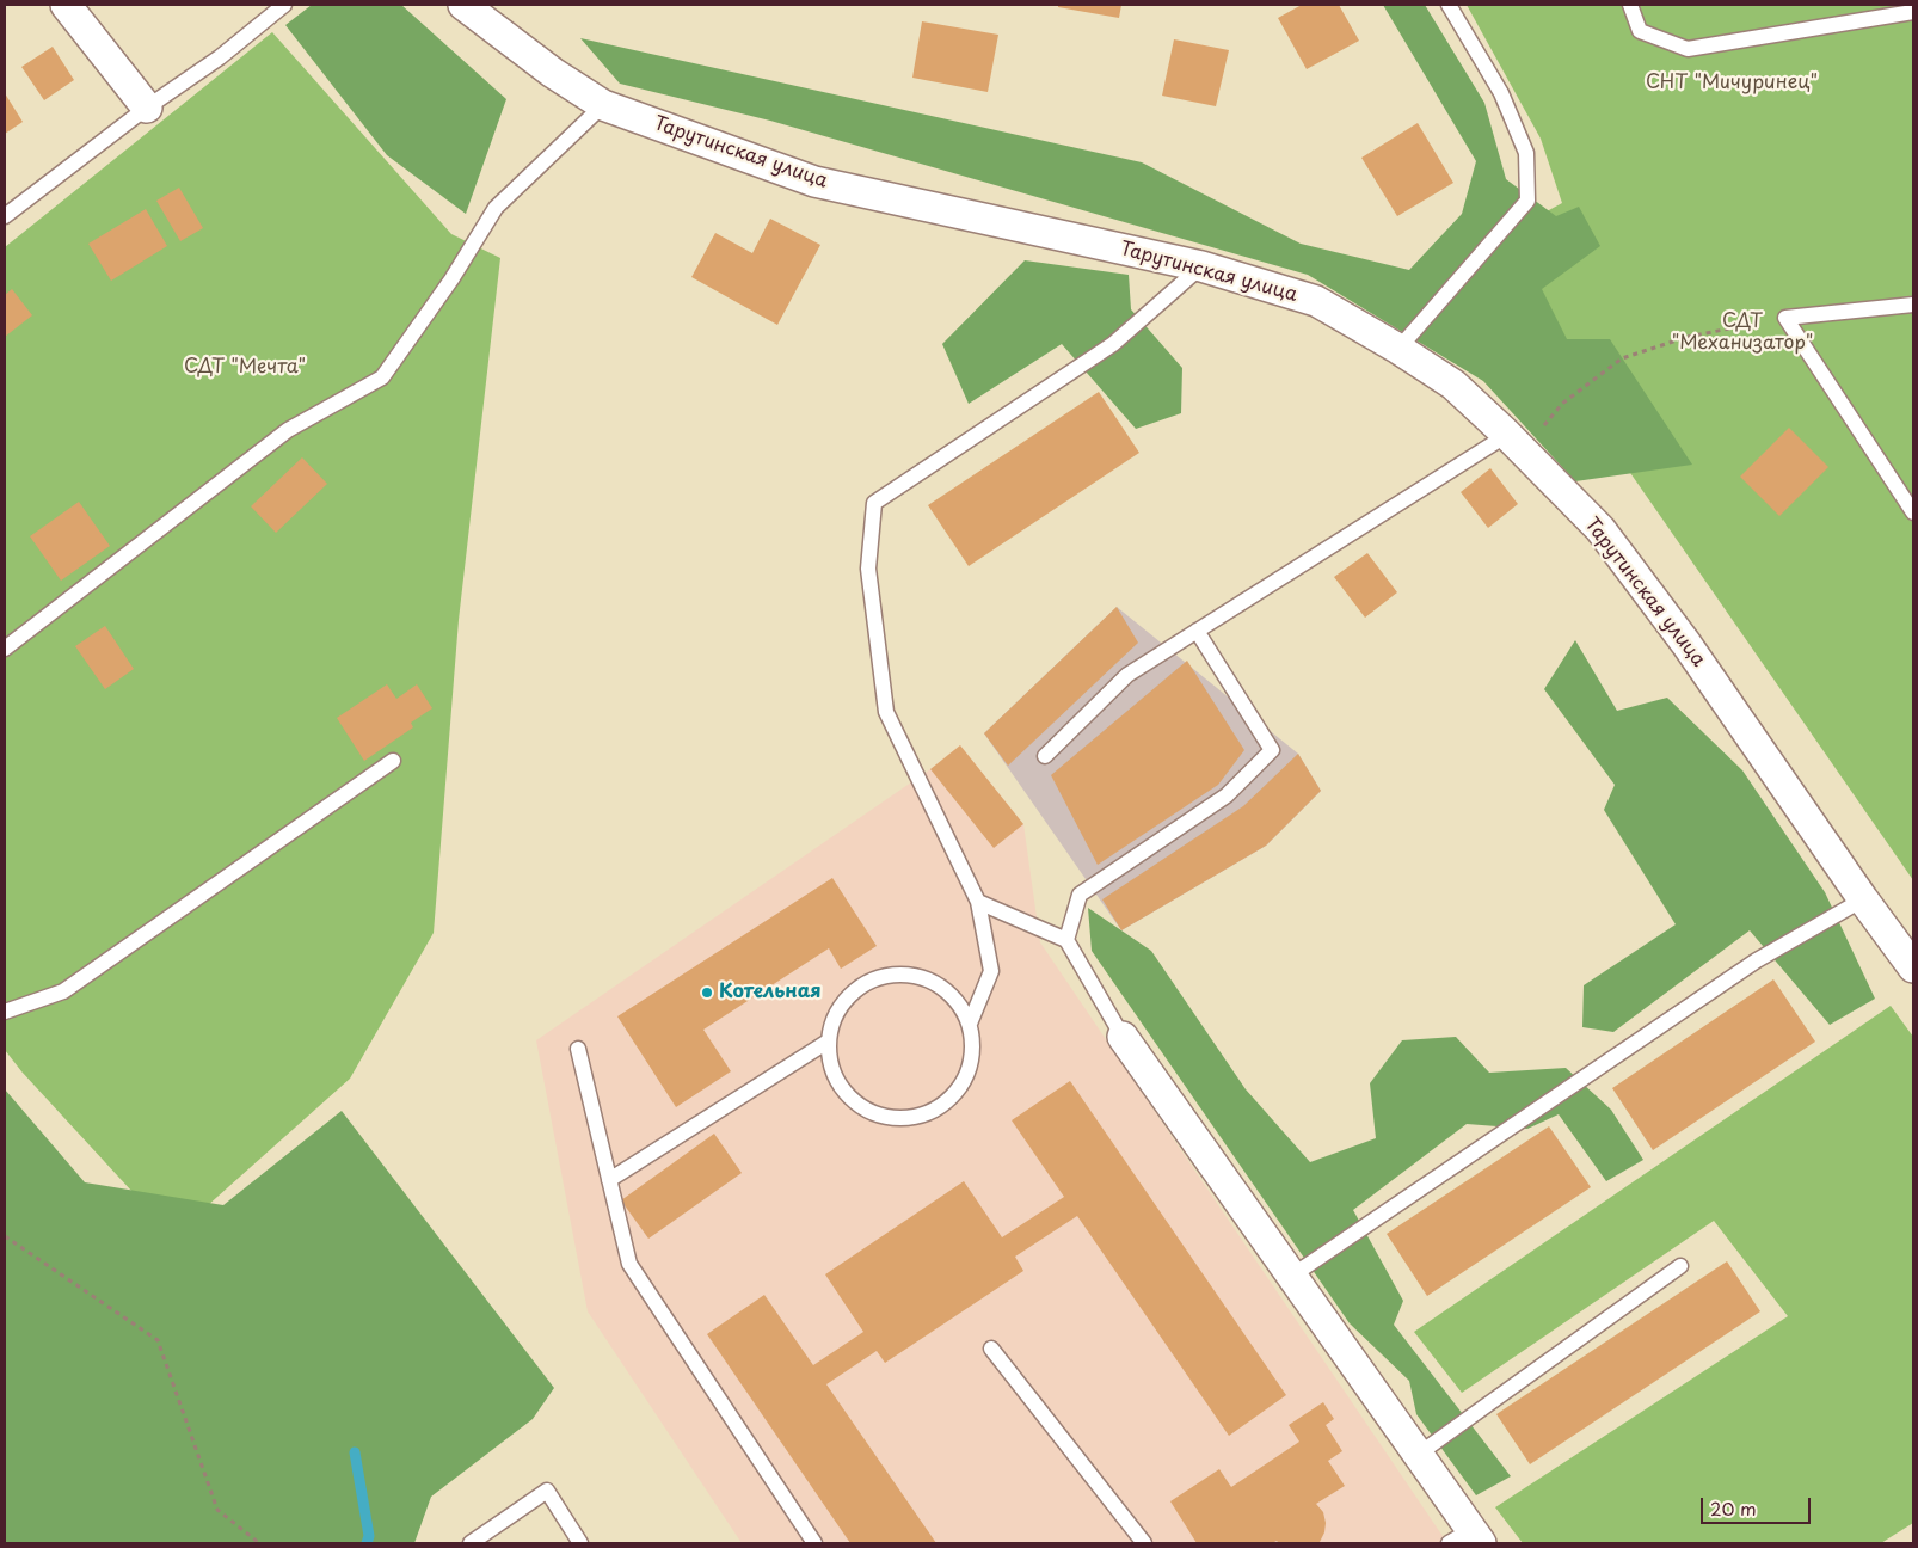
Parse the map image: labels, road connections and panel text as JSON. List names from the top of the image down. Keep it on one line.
{"streets":{"street":["Тарутинская улица"]},"parks":["СНТ \"Мичуринец\"","СДТ \"Механизатор\"","СДТ \"Мечта\""],"places":["Котельная"],"scale_bar":"20 m"}
